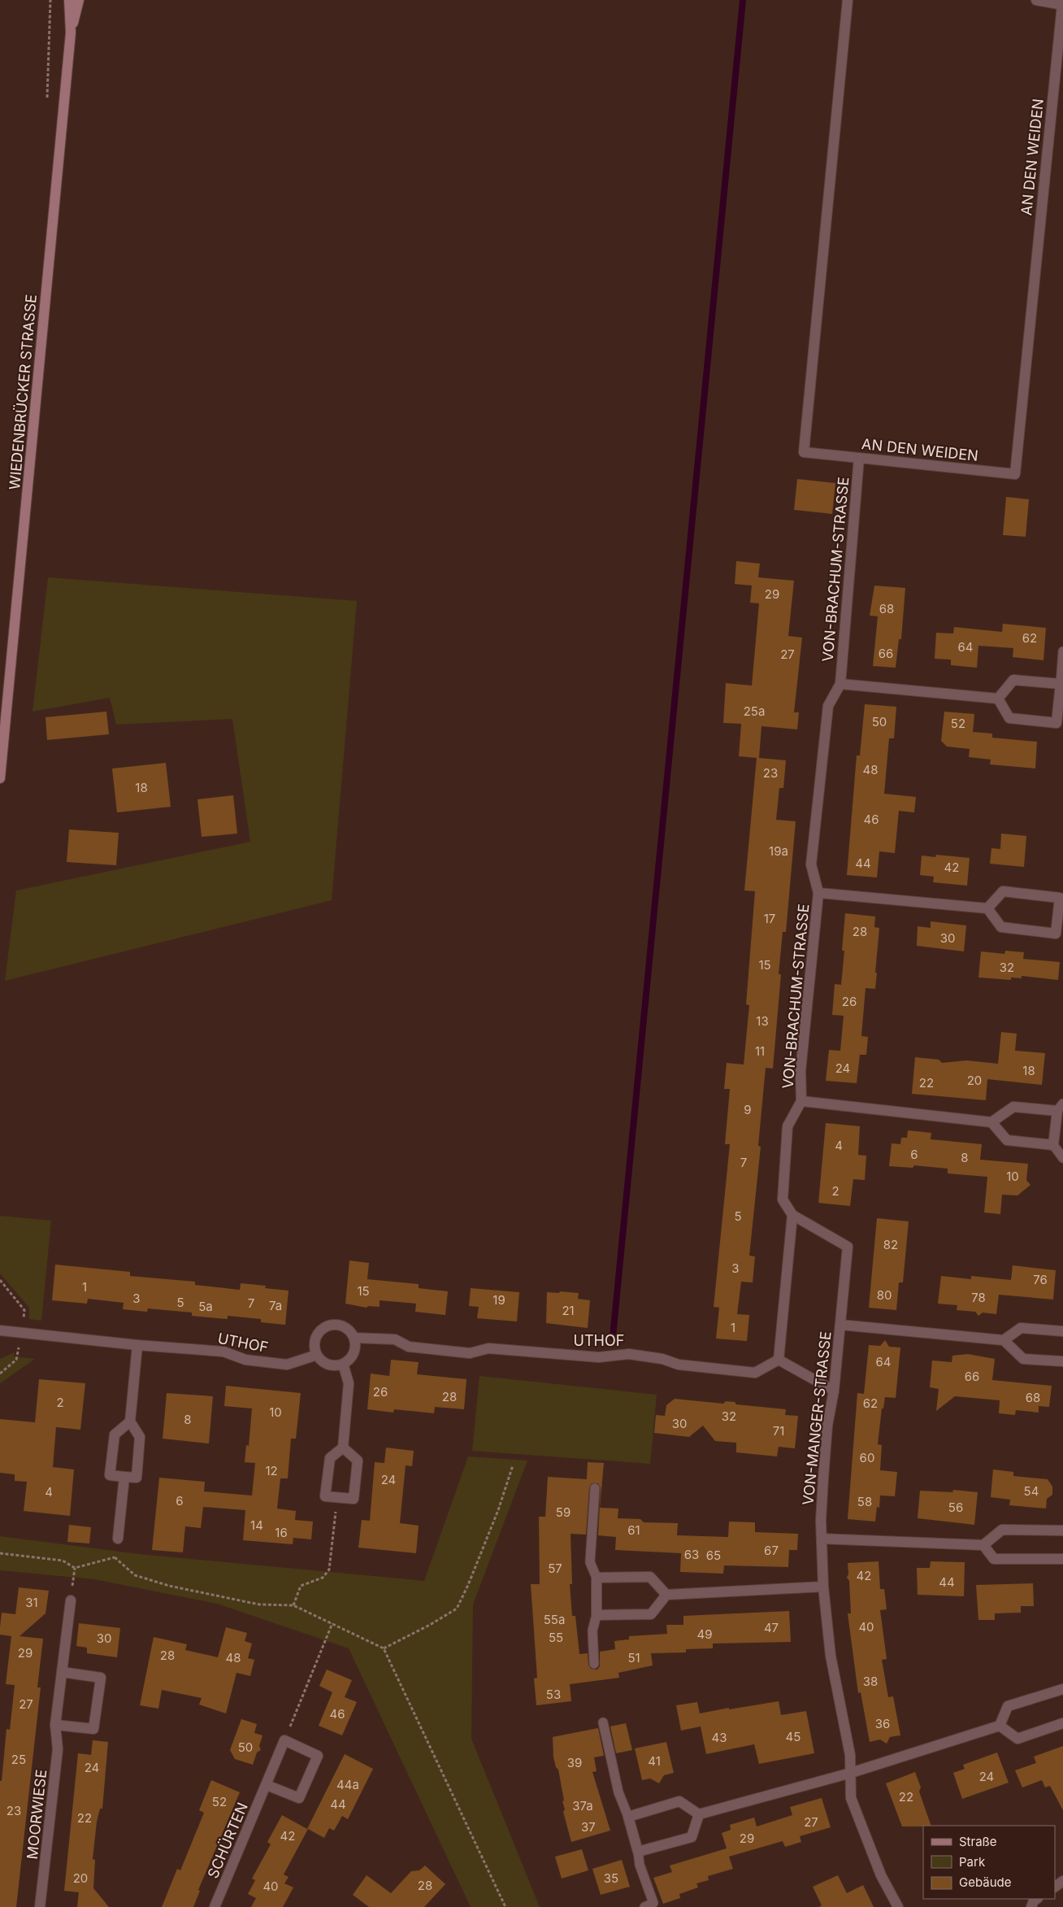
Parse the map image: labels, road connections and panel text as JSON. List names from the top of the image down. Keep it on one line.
{"streets":{"street":["AN DEN WEIDEN","WIEDENBRÜCKER STRASSE","VON-BRACHUM-STRASSE","UTHOF","VON-MANGER-STRASSE","MOORWIESE","SCHÜRTEN"]},"crossings":[["AN DEN WEIDEN","VON-BRACHUM-STRASSE"],["VON-BRACHUM-STRASSE","VON-MANGER-STRASSE"]],"house_numbers":["29","68","62","64","66","27","25a","50","52","48","23","18","46","19a","44","42","17","28","30","15","32","26","13","11","24","18","20","22","9","4","6","8","7","10","2","5","82","3","76","1","15","80","78","3","19","5","7","7a","5a","21","1","64","66","26","28","68","2","62","10","32","8","30","71","60","12","24","54","4","6","58","56","59","14","61","16","67","63","65","57","42","44","31","55a","40","47","49","55","30","29","28","48","51","38","53","27","46","36","45","43","50","25","41","39","24","24","44a","22","52","44","37a","23","22","27","37","42","29","20","35","28","40"],"legend":["Straße","Park","Gebäude"]}
